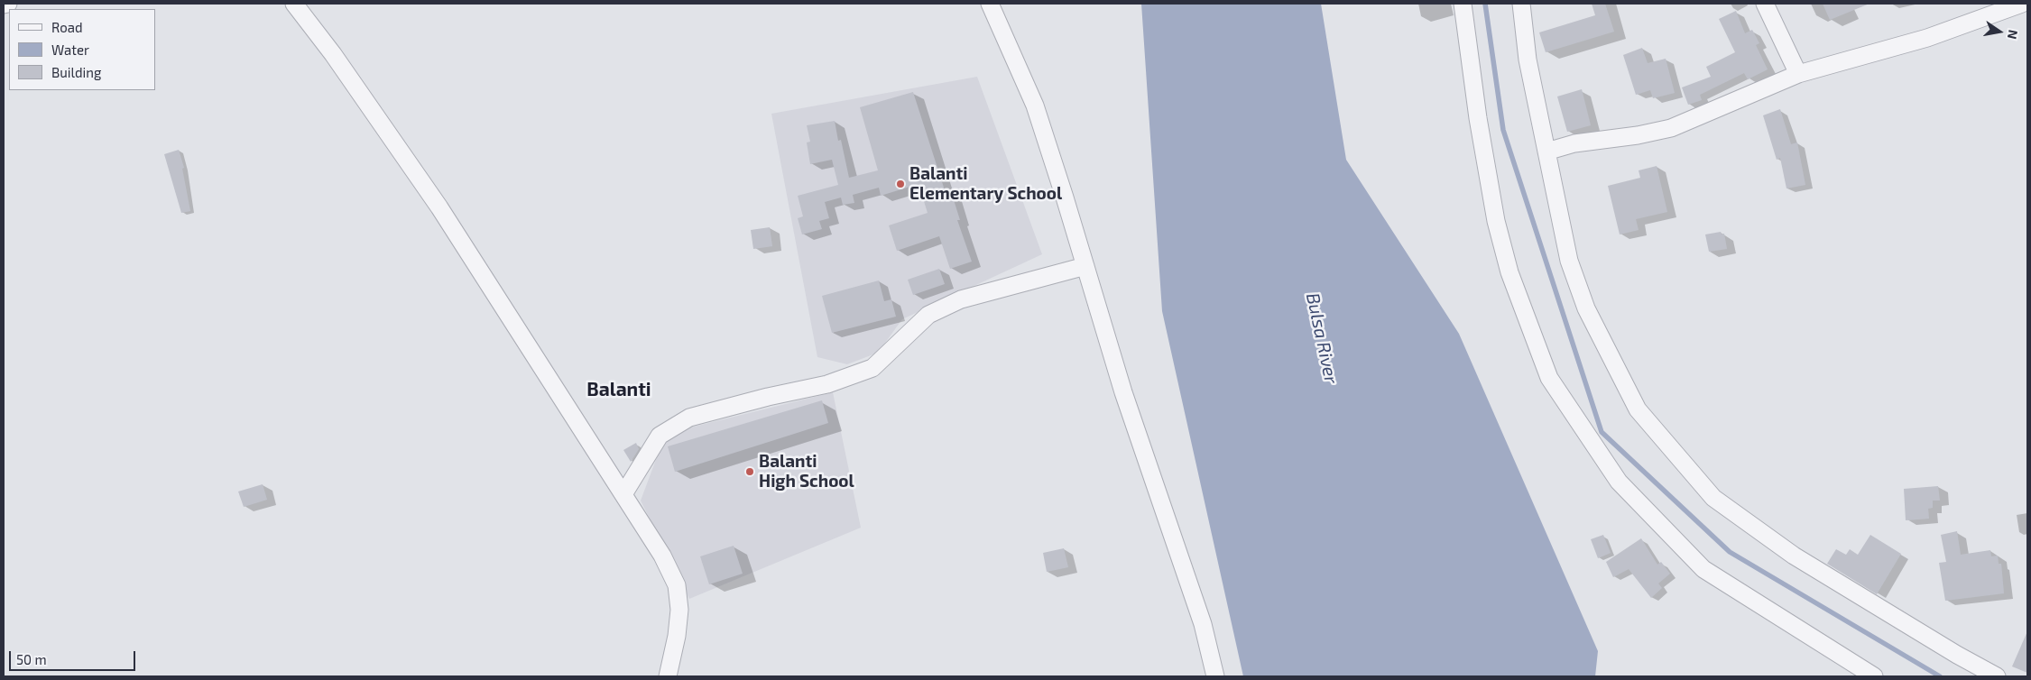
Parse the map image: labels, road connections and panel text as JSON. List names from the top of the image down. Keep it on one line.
{"districts":["Balanti"],"water":["Bulsa River"],"places":["Balanti Elementary School","Balanti High School"],"legend":["Road","Water","Building"],"scale_bar":"50 m","north":"right"}
